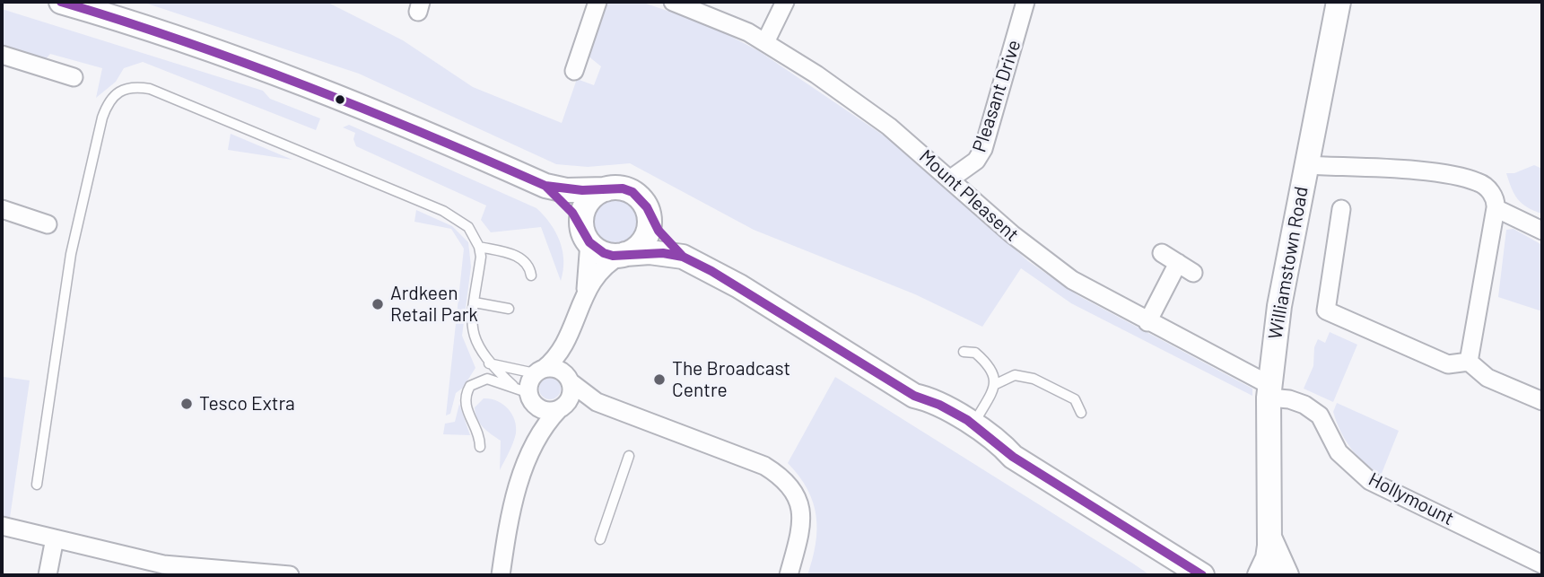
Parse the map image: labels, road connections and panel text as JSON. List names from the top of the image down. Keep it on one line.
{"streets":{"main road":["Williamstown Road"],"street":["Pleasant Drive","Mount Pleasent","Hollymount"]},"crossings":[["Pleasant Drive","Mount Pleasent"],["Mount Pleasent","Williamstown Road"],["Mount Pleasent","Hollymount"],["Williamstown Road","Hollymount"]],"places":["Ardkeen Retail Park","The Broadcast Centre","Tesco Extra"]}
